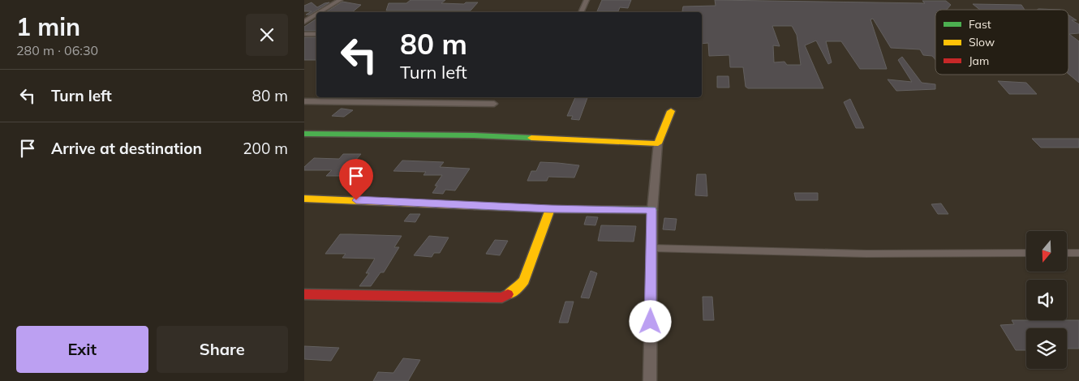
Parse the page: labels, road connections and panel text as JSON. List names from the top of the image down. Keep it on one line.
{"legend":["Fast","Slow","Jam"],"north":"bottom","page":{"heading":["1 min","280 m · 06:30"],"turn":["80 m","Turn left"],"list":[{"name":"Turn left","value":"80 m"},{"name":"Arrive at destination","value":"200 m"}],"buttons":["Exit","Share"]}}
